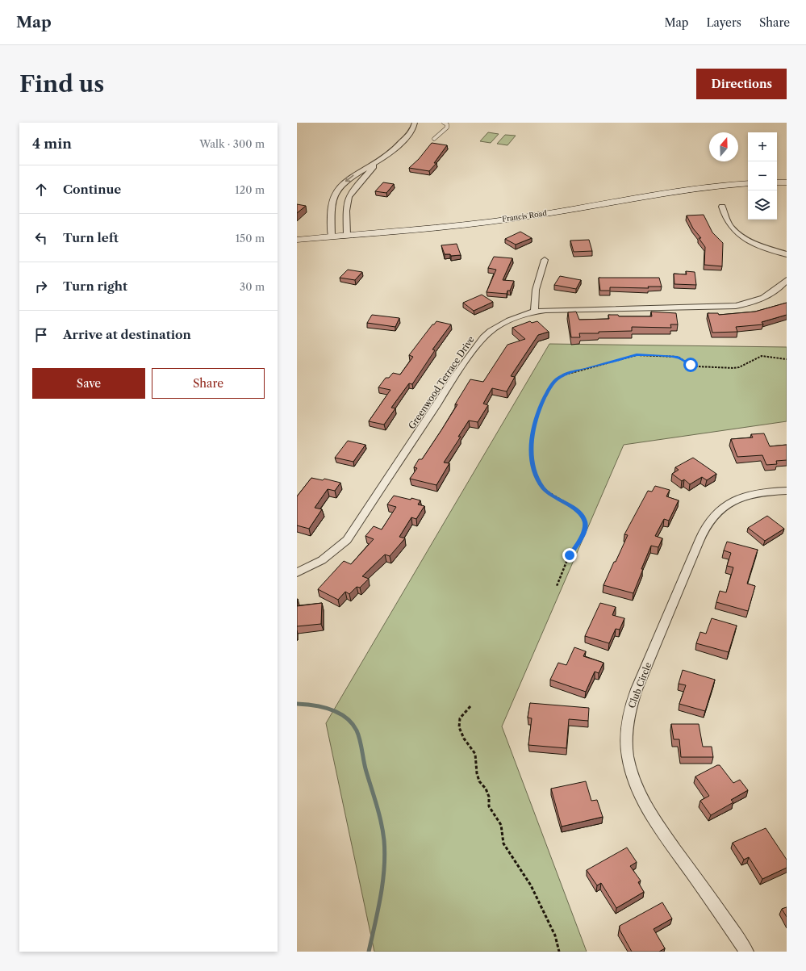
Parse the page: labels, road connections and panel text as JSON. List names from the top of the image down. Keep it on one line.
{"streets":{"street":["Francis Road","Greenwood Terrace Drive","Club Circle"]},"north":"top","page":{"header":"Map","nav":["Map","Layers","Share"],"buttons":["Directions",["Save","Share"]],"title":"Find us","heading":["4 min","Walk · 300 m"],"map_buttons":["+","−"],"list":[["Continue","120 m"],["Turn left","150 m"],["Turn right","30 m"],"Arrive at destination"]}}
